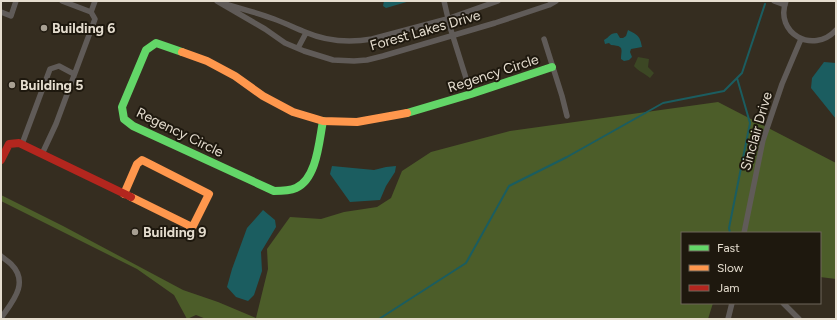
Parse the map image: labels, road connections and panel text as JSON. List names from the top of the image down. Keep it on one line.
{"streets":{"street":["Forest Lakes Drive","Regency Circle","Sinclair Drive"]},"places":["Building 6","Building 5","Building 9"],"legend":["Fast","Slow","Jam"]}
